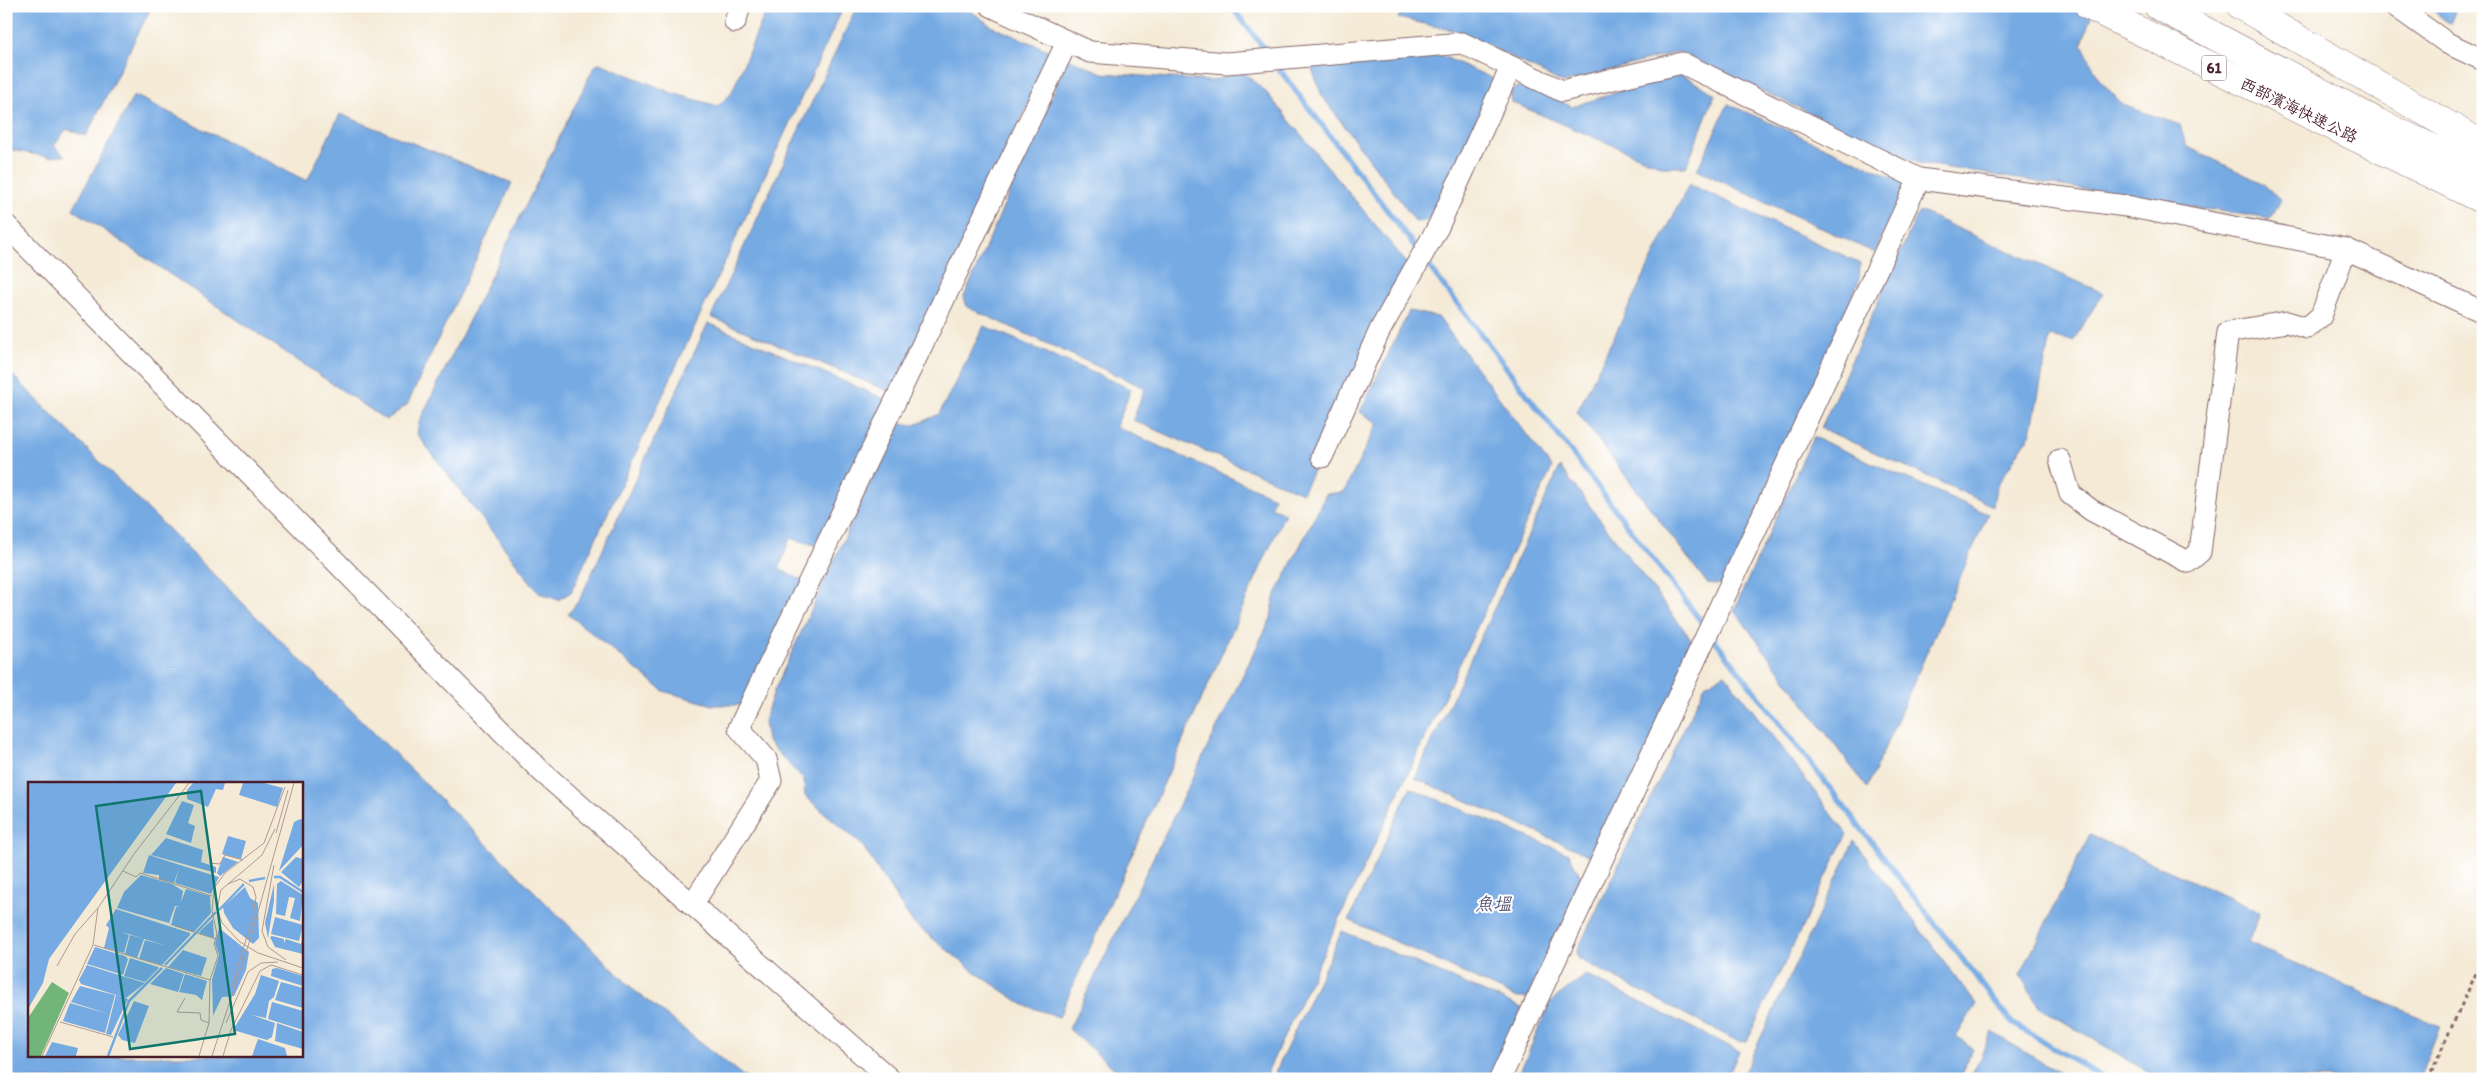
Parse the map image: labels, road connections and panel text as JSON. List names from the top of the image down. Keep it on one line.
{"streets":{"highway":["61","西部濱海快速公路"]},"water":["魚塭"]}
